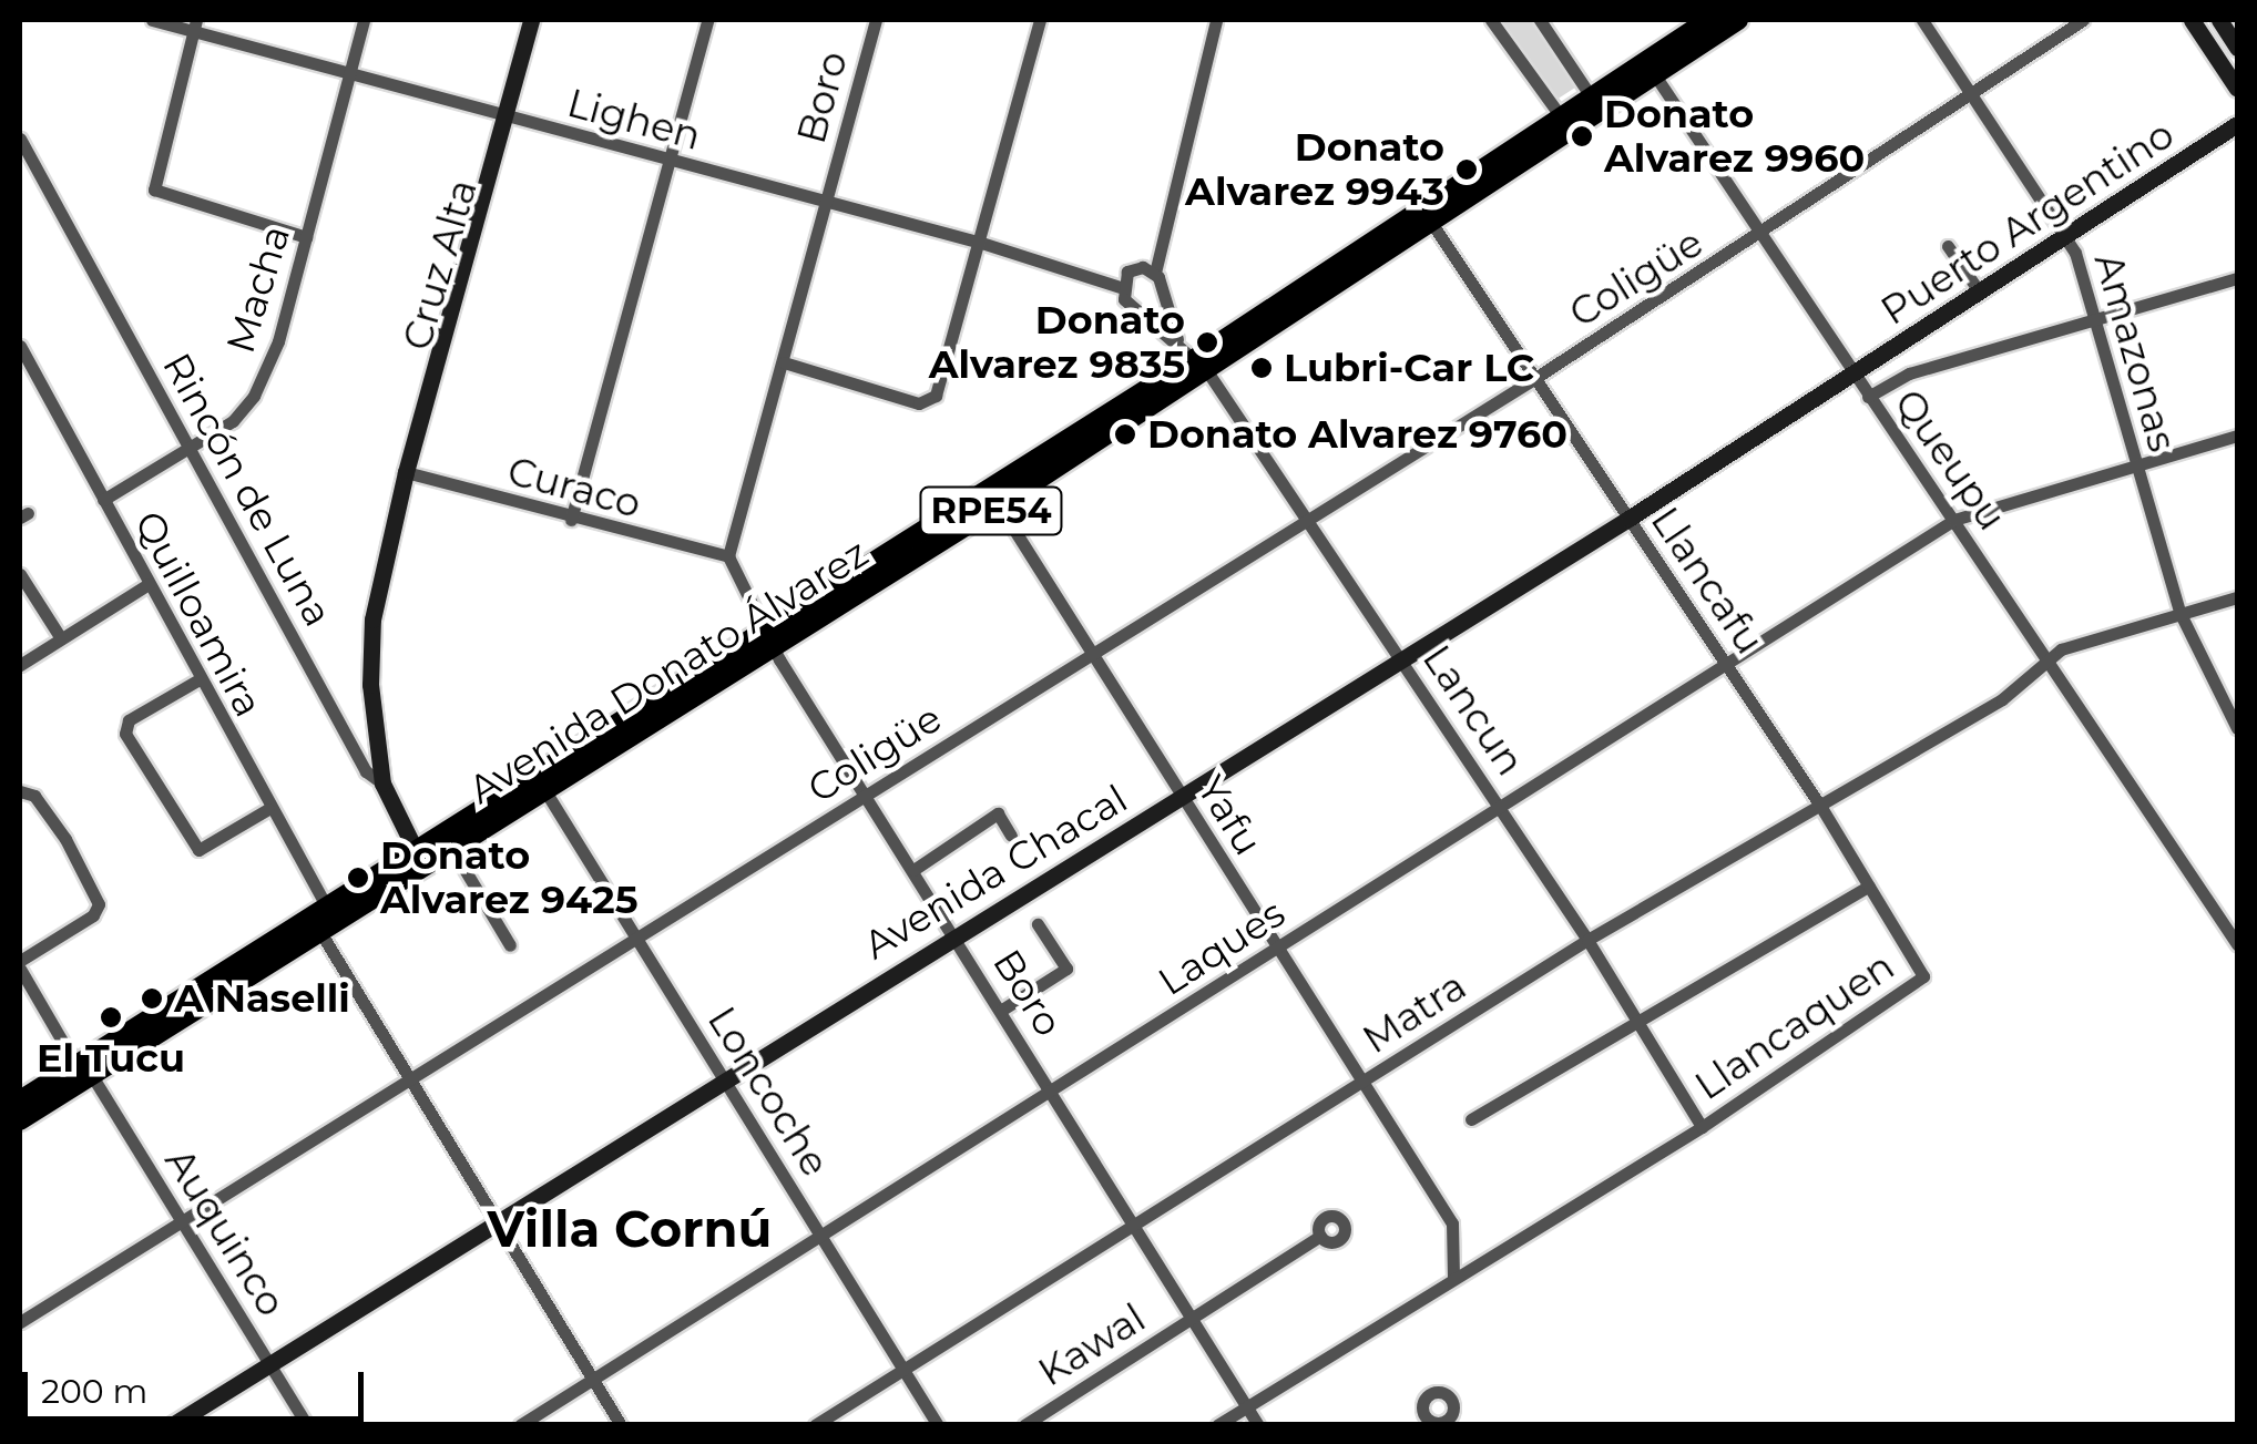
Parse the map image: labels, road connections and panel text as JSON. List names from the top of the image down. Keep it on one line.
{"streets":{"main road":["Puerto Argentino","Cruz Alta","Rincón de Luna","RPE54","Avenida Donato Álvarez","Avenida Chacal"],"street":["Boro","Lighen","Coligüe","Macha","Amazonas","Queupu","Curaco","Llancafu","Quilloamira","Lancun","Yafu","Laques","Matra","Llancaquen","Loncoche","Auquinco","Kawal"]},"crossings":[["Boro","Lighen"],["Boro","Coligüe"],["Boro","Curaco"],["Boro","Avenida Donato Álvarez"],["Boro","Avenida Chacal"],["Boro","Laques"],["Boro","Matra"],["Boro","Llancaquen"],["Boro","Kawal"],["Lighen","Cruz Alta"],["Lighen","Macha"],["Lighen","Lancun"],["Puerto Argentino","Amazonas"],["Puerto Argentino","Queupu"],["Puerto Argentino","Avenida Chacal"],["Cruz Alta","Curaco"],["Cruz Alta","Rincón de Luna"],["Coligüe","Amazonas"],["Coligüe","Queupu"],["Coligüe","Llancafu"],["Coligüe","Lancun"],["Coligüe","Yafu"],["Coligüe","Loncoche"],["Coligüe","Auquinco"],["Macha","Rincón de Luna"],["Macha","Quilloamira"],["Amazonas","Laques"],["Queupu","Avenida Donato Álvarez"],["Queupu","Avenida Chacal"],["Queupu","Laques"],["Queupu","Matra"],["Rincón de Luna","Avenida Donato Álvarez"],["Llancafu","Avenida Donato Álvarez"],["Llancafu","Avenida Chacal"],["Llancafu","Laques"],["Llancafu","Matra"],["Llancafu","Llancaquen"],["Quilloamira","Avenida Donato Álvarez"],["Avenida Donato Álvarez","Lancun"],["Avenida Donato Álvarez","Yafu"],["Avenida Donato Álvarez","Loncoche"],["Avenida Donato Álvarez","Auquinco"],["Lancun","Avenida Chacal"],["Lancun","Laques"],["Lancun","Matra"],["Lancun","Llancaquen"],["Yafu","Avenida Chacal"],["Yafu","Laques"],["Yafu","Matra"],["Yafu","Llancaquen"],["Avenida Chacal","Loncoche"],["Avenida Chacal","Auquinco"],["Laques","Loncoche"],["Matra","Loncoche"]],"districts":["Villa Cornú"],"places":["Donato Alvarez 9960","Donato Alvarez 9943","Donato Alvarez 9835","Lubri-Car LC","Donato Alvarez 9760","Donato Alvarez 9425","A Naselli","El Tucu"],"scale_bar":"200 m"}
